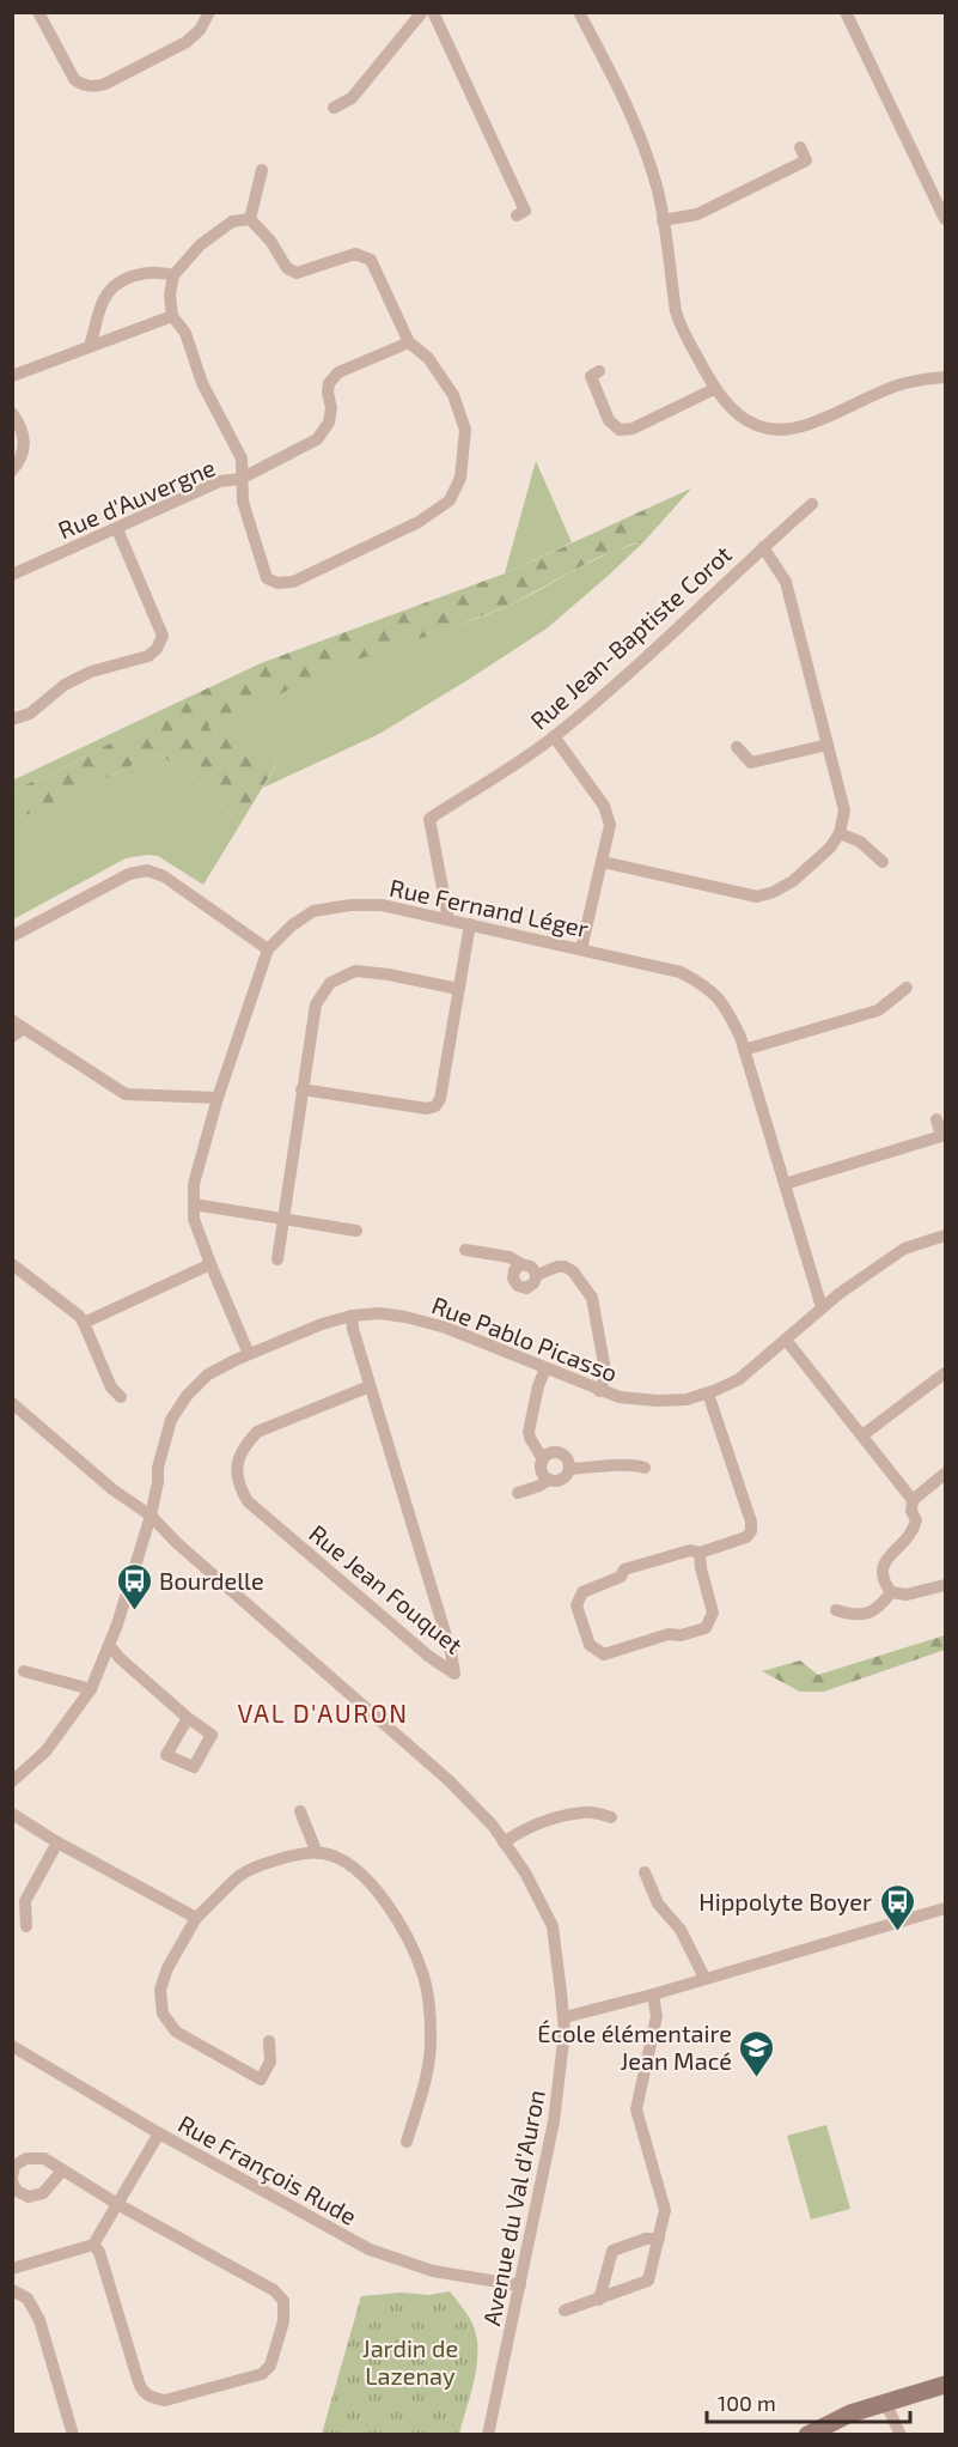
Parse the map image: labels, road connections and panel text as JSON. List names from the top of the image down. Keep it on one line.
{"streets":{"street":["Rue d'Auvergne","Rue Jean-Baptiste Corot","Rue Fernand Léger","Rue Pablo Picasso","Rue Jean Fouquet","Rue François Rude","Avenue du Val d'Auron"]},"crossings":[["Rue Jean-Baptiste Corot","Rue Fernand Léger"],["Rue Fernand Léger","Rue Pablo Picasso"],["Rue Pablo Picasso","Rue Jean Fouquet"],["Rue Pablo Picasso","Avenue du Val d'Auron"],["Rue François Rude","Avenue du Val d'Auron"]],"districts":["VAL D'AURON"],"parks":["Jardin de Lazenay"],"places":{"bus stop":["Bourdelle","Hippolyte Boyer"],"school or university":["École élémentaire Jean Macé"]},"scale_bar":"100 m"}
